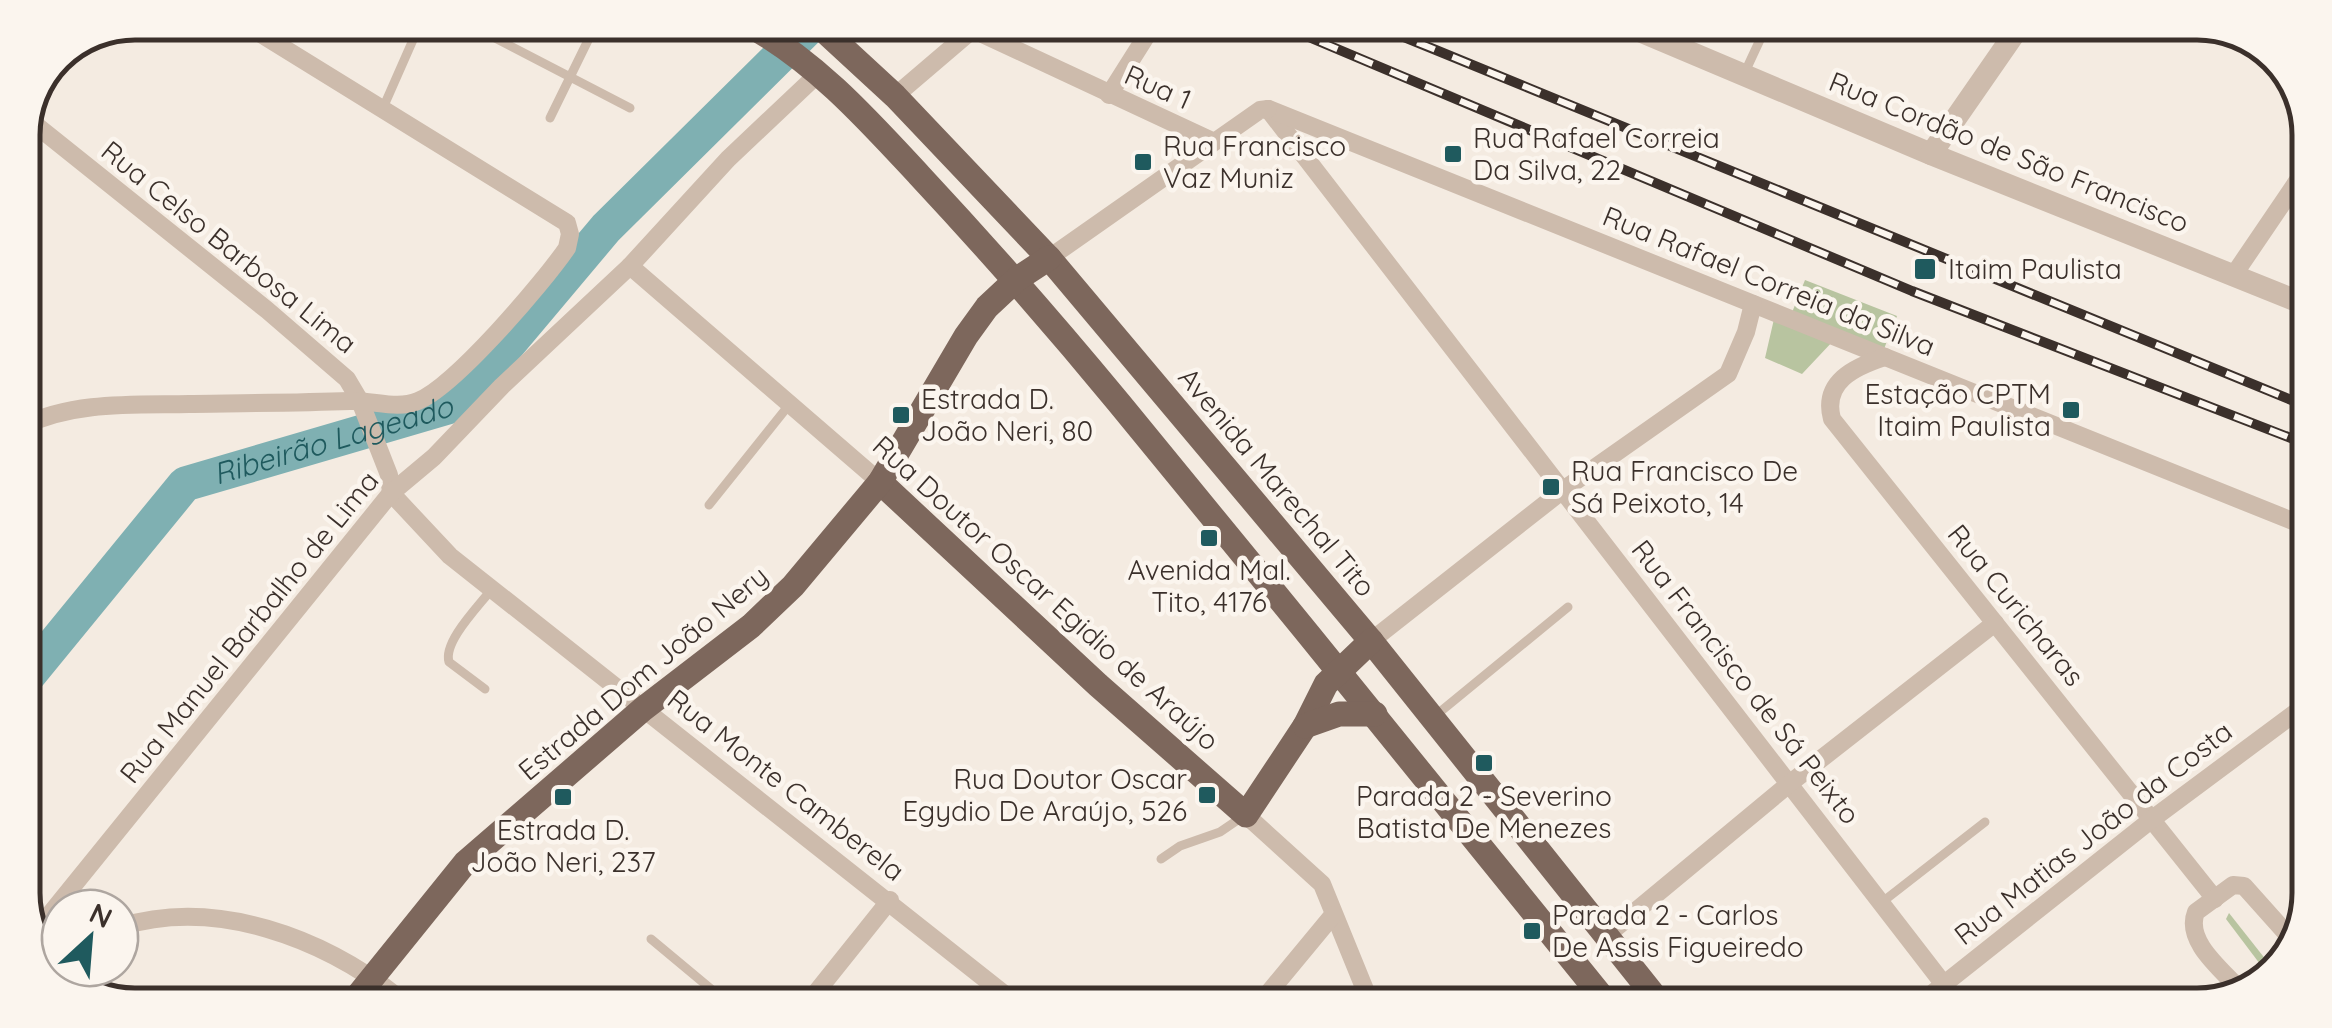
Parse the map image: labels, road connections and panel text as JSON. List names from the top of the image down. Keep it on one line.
{"streets":{"main road":["Avenida Marechal Tito","Rua Doutor Oscar Egidio de Araújo","Estrada Dom João Nery"],"street":["Rua 1","Rua Cordão de São Francisco","Rua Celso Barbosa Lima","Rua Rafael Correia da Silva","Rua Curicharas","Rua Manuel Barbalho de Lima","Rua Francisco de Sá Peixto","Rua Monte Camberela","Rua Matias João da Costa"]},"crossings":[["Rua Celso Barbosa Lima","Rua Manuel Barbalho de Lima"],["Rua Celso Barbosa Lima","Rua Monte Camberela"],["Rua Rafael Correia da Silva","Rua Curicharas"],["Rua Rafael Correia da Silva","Rua Francisco de Sá Peixto"],["Avenida Marechal Tito","Estrada Dom João Nery"],["Rua Doutor Oscar Egidio de Araújo","Rua Manuel Barbalho de Lima"],["Rua Doutor Oscar Egidio de Araújo","Estrada Dom João Nery"],["Rua Curicharas","Rua Matias João da Costa"],["Rua Manuel Barbalho de Lima","Rua Monte Camberela"],["Estrada Dom João Nery","Rua Monte Camberela"],["Rua Francisco de Sá Peixto","Rua Matias João da Costa"]],"water":["Ribeirão Lageado"],"places":{"transit":["Rua Rafael Correia Da Silva, 22","Rua Francisco Vaz Muniz","Itaim Paulista","Estação CPTM Itaim Paulista","Estrada D. João Neri, 80","Rua Francisco De Sá Peixoto, 14","Avenida Mal. Tito, 4176","Parada 2 - Severino Batista De Menezes","Rua Doutor Oscar Egydio De Araújo, 526","Estrada D. João Neri, 237","Parada 2 - Carlos De Assis Figueiredo"]},"north":"top right"}
